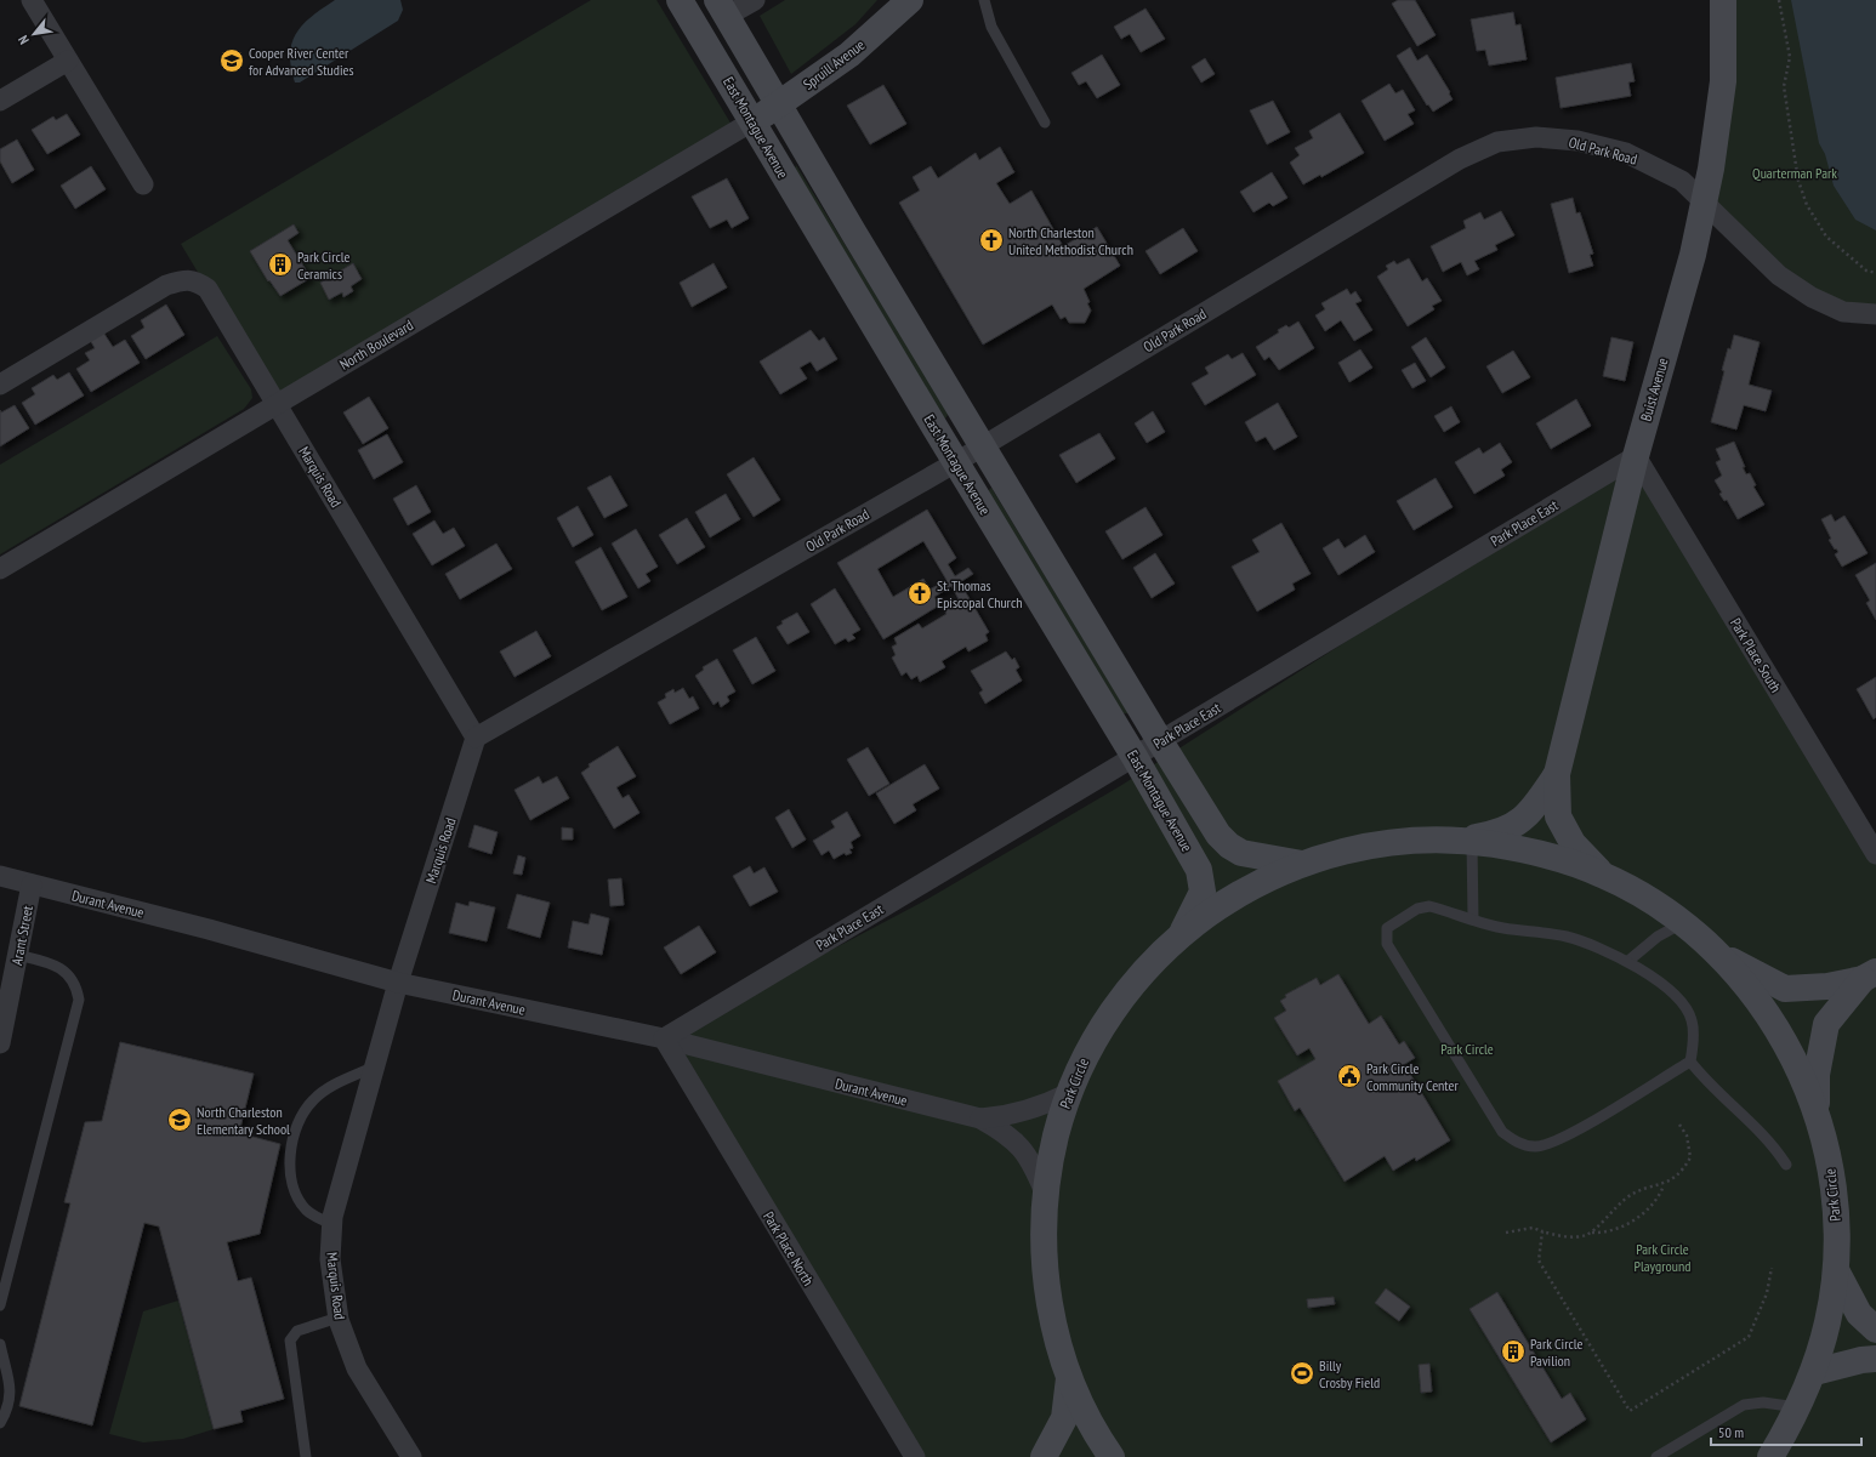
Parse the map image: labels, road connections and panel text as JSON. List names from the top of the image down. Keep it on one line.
{"streets":{"street":["Spruill Avenue","East Montague Avenue","Old Park Road","North Boulevard","Buist Avenue","Marquis Road","Park Place East","Park Place South","Durant Avenue","Arant Street","Park Circle","Park Place North"]},"crossings":[["Spruill Avenue","East Montague Avenue"],["Spruill Avenue","North Boulevard"],["East Montague Avenue","Old Park Road"],["East Montague Avenue","North Boulevard"],["East Montague Avenue","Park Place East"],["East Montague Avenue","Park Circle"],["Old Park Road","Buist Avenue"],["Old Park Road","Marquis Road"],["North Boulevard","Marquis Road"],["Buist Avenue","Park Place East"],["Buist Avenue","Park Place South"],["Buist Avenue","Park Circle"],["Marquis Road","Durant Avenue"],["Park Place East","Park Place South"],["Park Place East","Durant Avenue"],["Park Place East","Park Place North"],["Durant Avenue","Arant Street"],["Durant Avenue","Park Circle"],["Durant Avenue","Park Place North"]],"parks":["Quarterman Park","Park Circle","Park Circle Playground"],"places":{"school or university":["Cooper River Center for Advanced Studies","North Charleston Elementary School"],"church":["North Charleston United Methodist Church","St. Thomas Episcopal Church"],"building":["Park Circle Ceramics","Park Circle Pavilion"],"public building":["Park Circle Community Center"],"sports":["Billy Crosby Field"]},"scale_bar":"50 m","north":"bottom left"}
